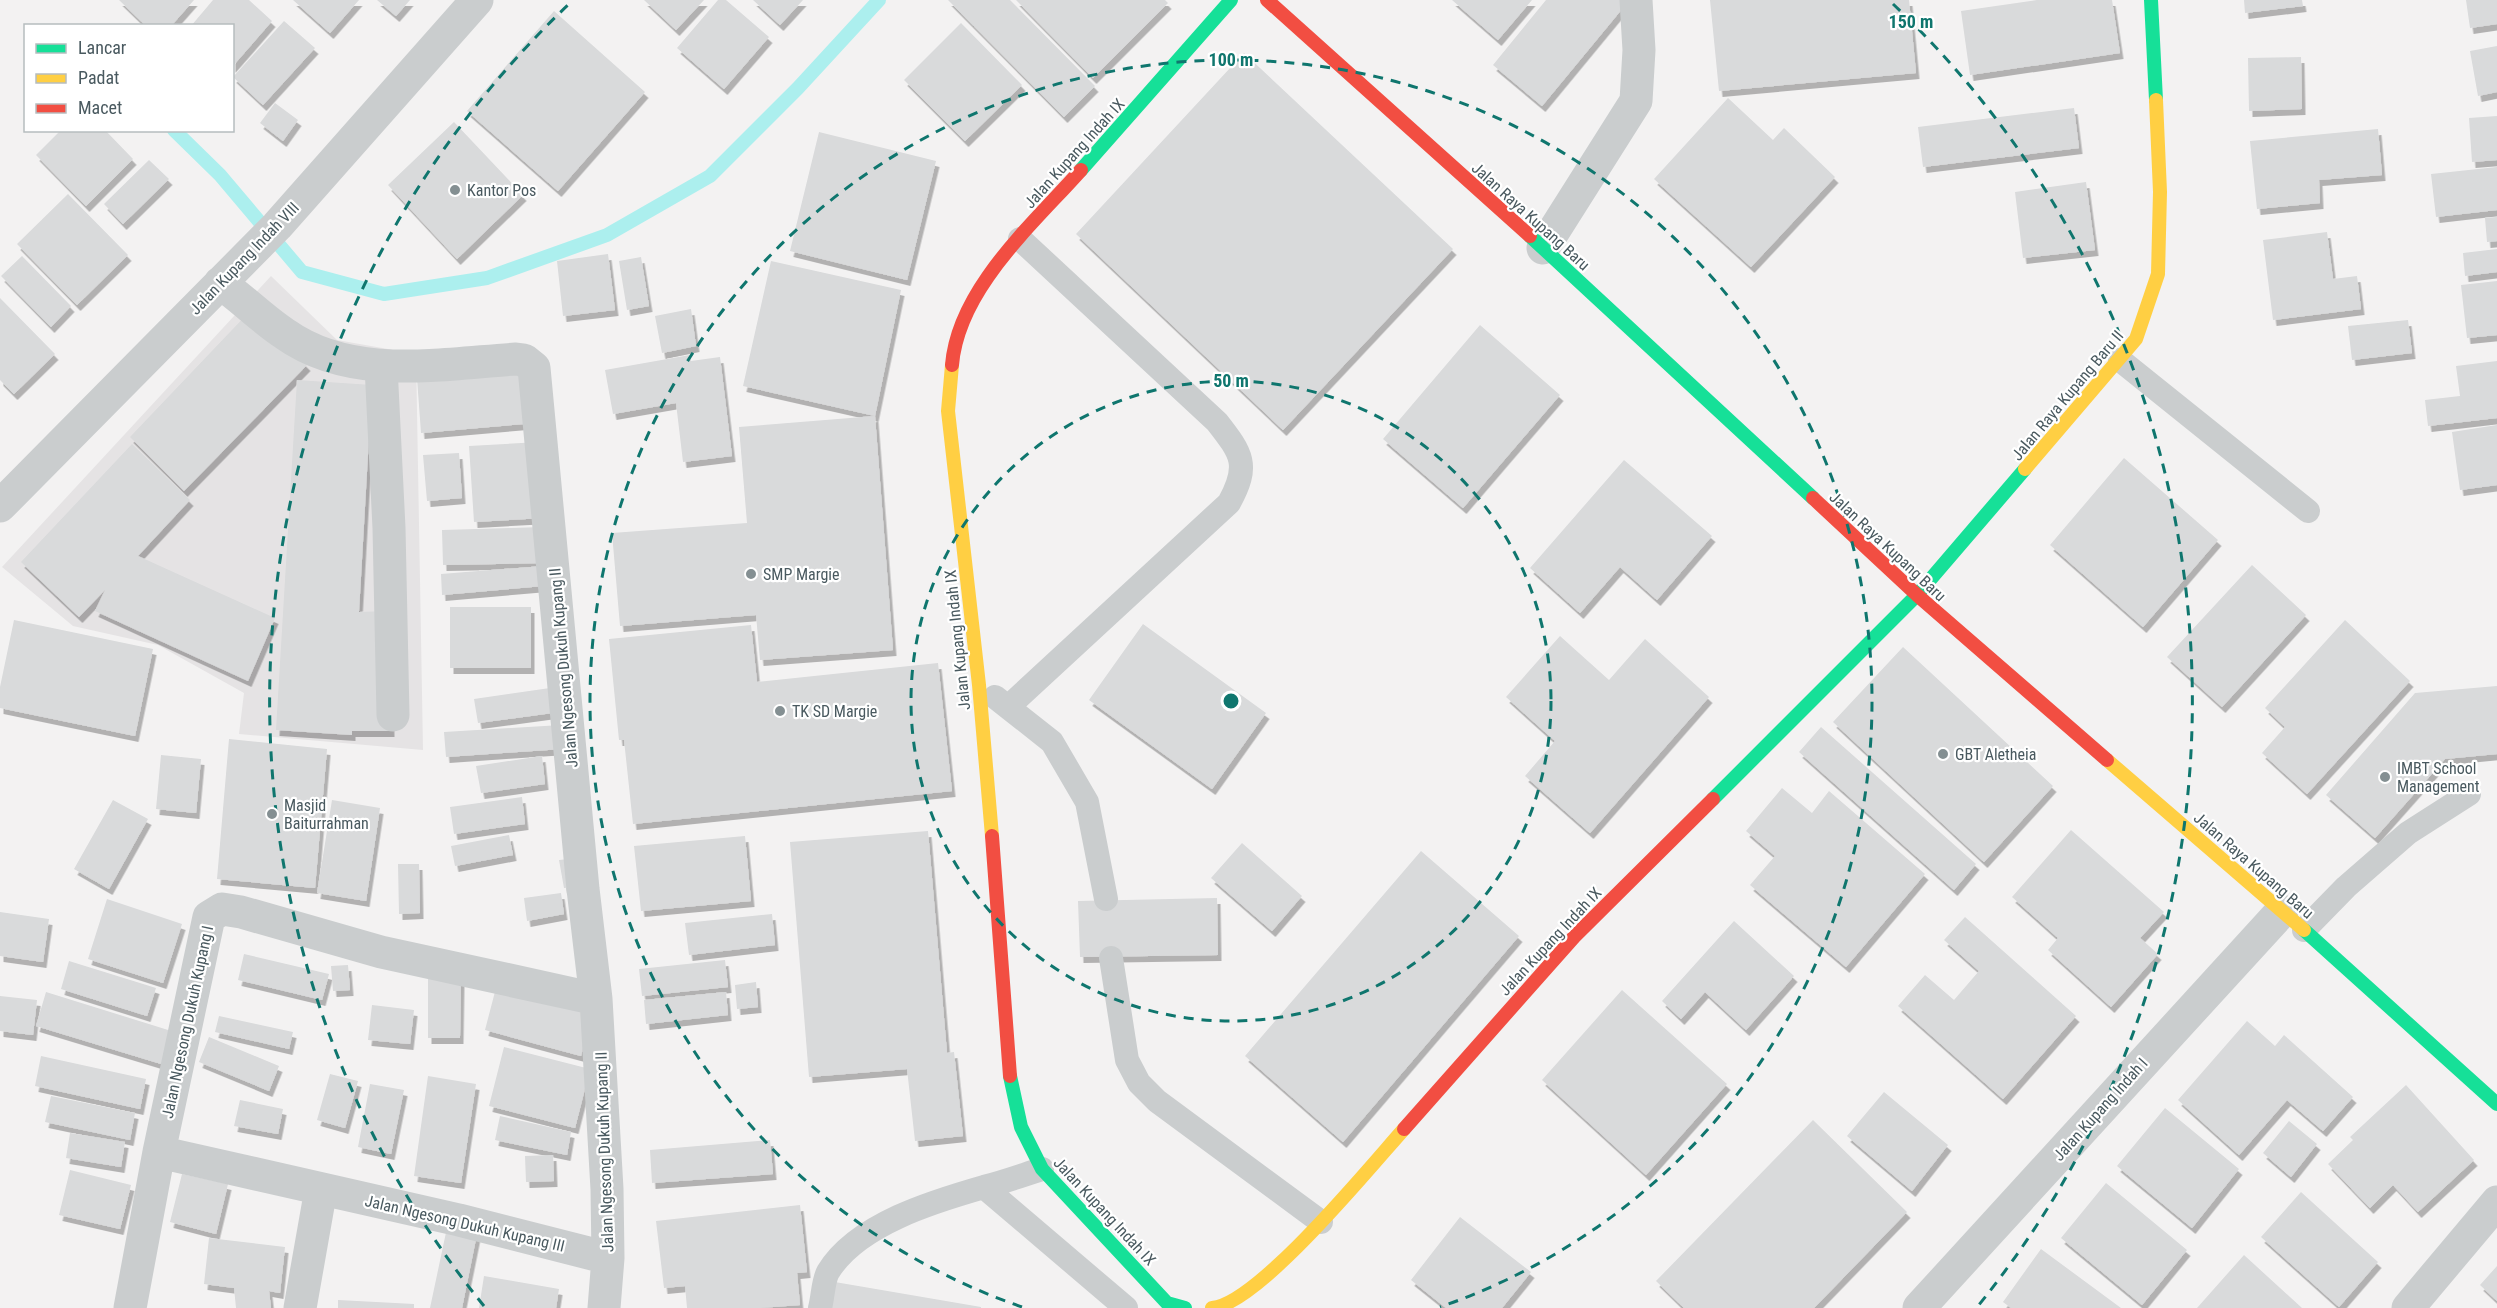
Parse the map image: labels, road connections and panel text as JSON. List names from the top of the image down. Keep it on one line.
{"streets":{"street":["Jalan Kupang Indah IX","Jalan Raya Kupang Baru","Jalan Kupang Indah VIII","Jalan Raya Kupang Baru II","Jalan Ngesong Dukuh Kupang II","Jalan Ngesong Dukuh Kupang I","Jalan Kupang Indah I","Jalan Ngesong Dukuh Kupang III"]},"crossings":[["Jalan Kupang Indah IX","Jalan Raya Kupang Baru"],["Jalan Kupang Indah IX","Jalan Raya Kupang Baru II"],["Jalan Raya Kupang Baru","Jalan Raya Kupang Baru II"],["Jalan Raya Kupang Baru","Jalan Kupang Indah I"],["Jalan Kupang Indah VIII","Jalan Ngesong Dukuh Kupang II"],["Jalan Ngesong Dukuh Kupang II","Jalan Ngesong Dukuh Kupang I"],["Jalan Ngesong Dukuh Kupang II","Jalan Ngesong Dukuh Kupang III"],["Jalan Ngesong Dukuh Kupang I","Jalan Ngesong Dukuh Kupang III"]],"places":["Kantor Pos","SMP Margie","TK SD Margie","GBT Aletheia","IMBT School Management","Masjid Baiturrahman"],"legend":["Lancar","Padat","Macet"],"rings":["150 m","100 m","50 m"]}
